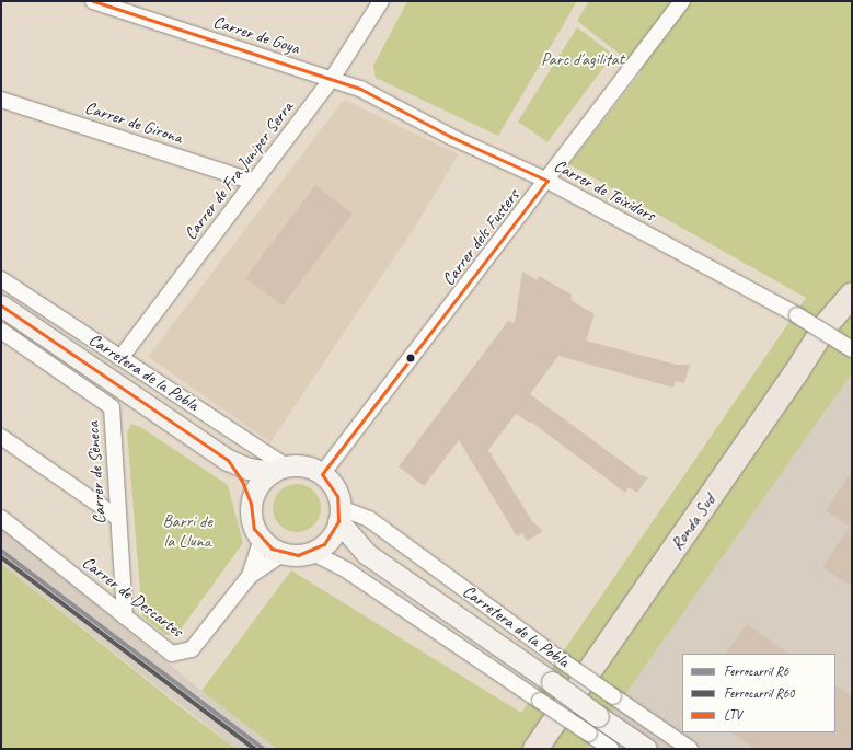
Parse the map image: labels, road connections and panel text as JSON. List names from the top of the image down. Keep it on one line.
{"streets":{"highway":["Ronda Sud"],"street":["Carrer de Goya","Carrer de Girona","Carrer de Fra Juniper Serra","Carrer de Teixidors","Carrer dels Fusters","Carretera de la Pobla","Carrer de Sèneca","Carrer de Descartes"]},"crossings":[["Carrer de Goya","Carrer de Fra Juniper Serra"],["Carrer de Goya","Carrer de Teixidors"],["Carrer de Girona","Carrer de Fra Juniper Serra"],["Carrer de Fra Juniper Serra","Carrer de Teixidors"],["Carrer de Fra Juniper Serra","Carretera de la Pobla"],["Carrer de Teixidors","Carrer dels Fusters"],["Carrer dels Fusters","Carretera de la Pobla"],["Carrer dels Fusters","Carrer de Descartes"],["Carretera de la Pobla","Carrer de Descartes"],["Carrer de Sèneca","Carrer de Descartes"]],"parks":["Parc d'agilitat","Barri de la Lluna"],"lines":["transit line LTV","rail line R6","rail line R60"],"legend":["Ferrocarril R6","Ferrocarril R60","LTV"]}
